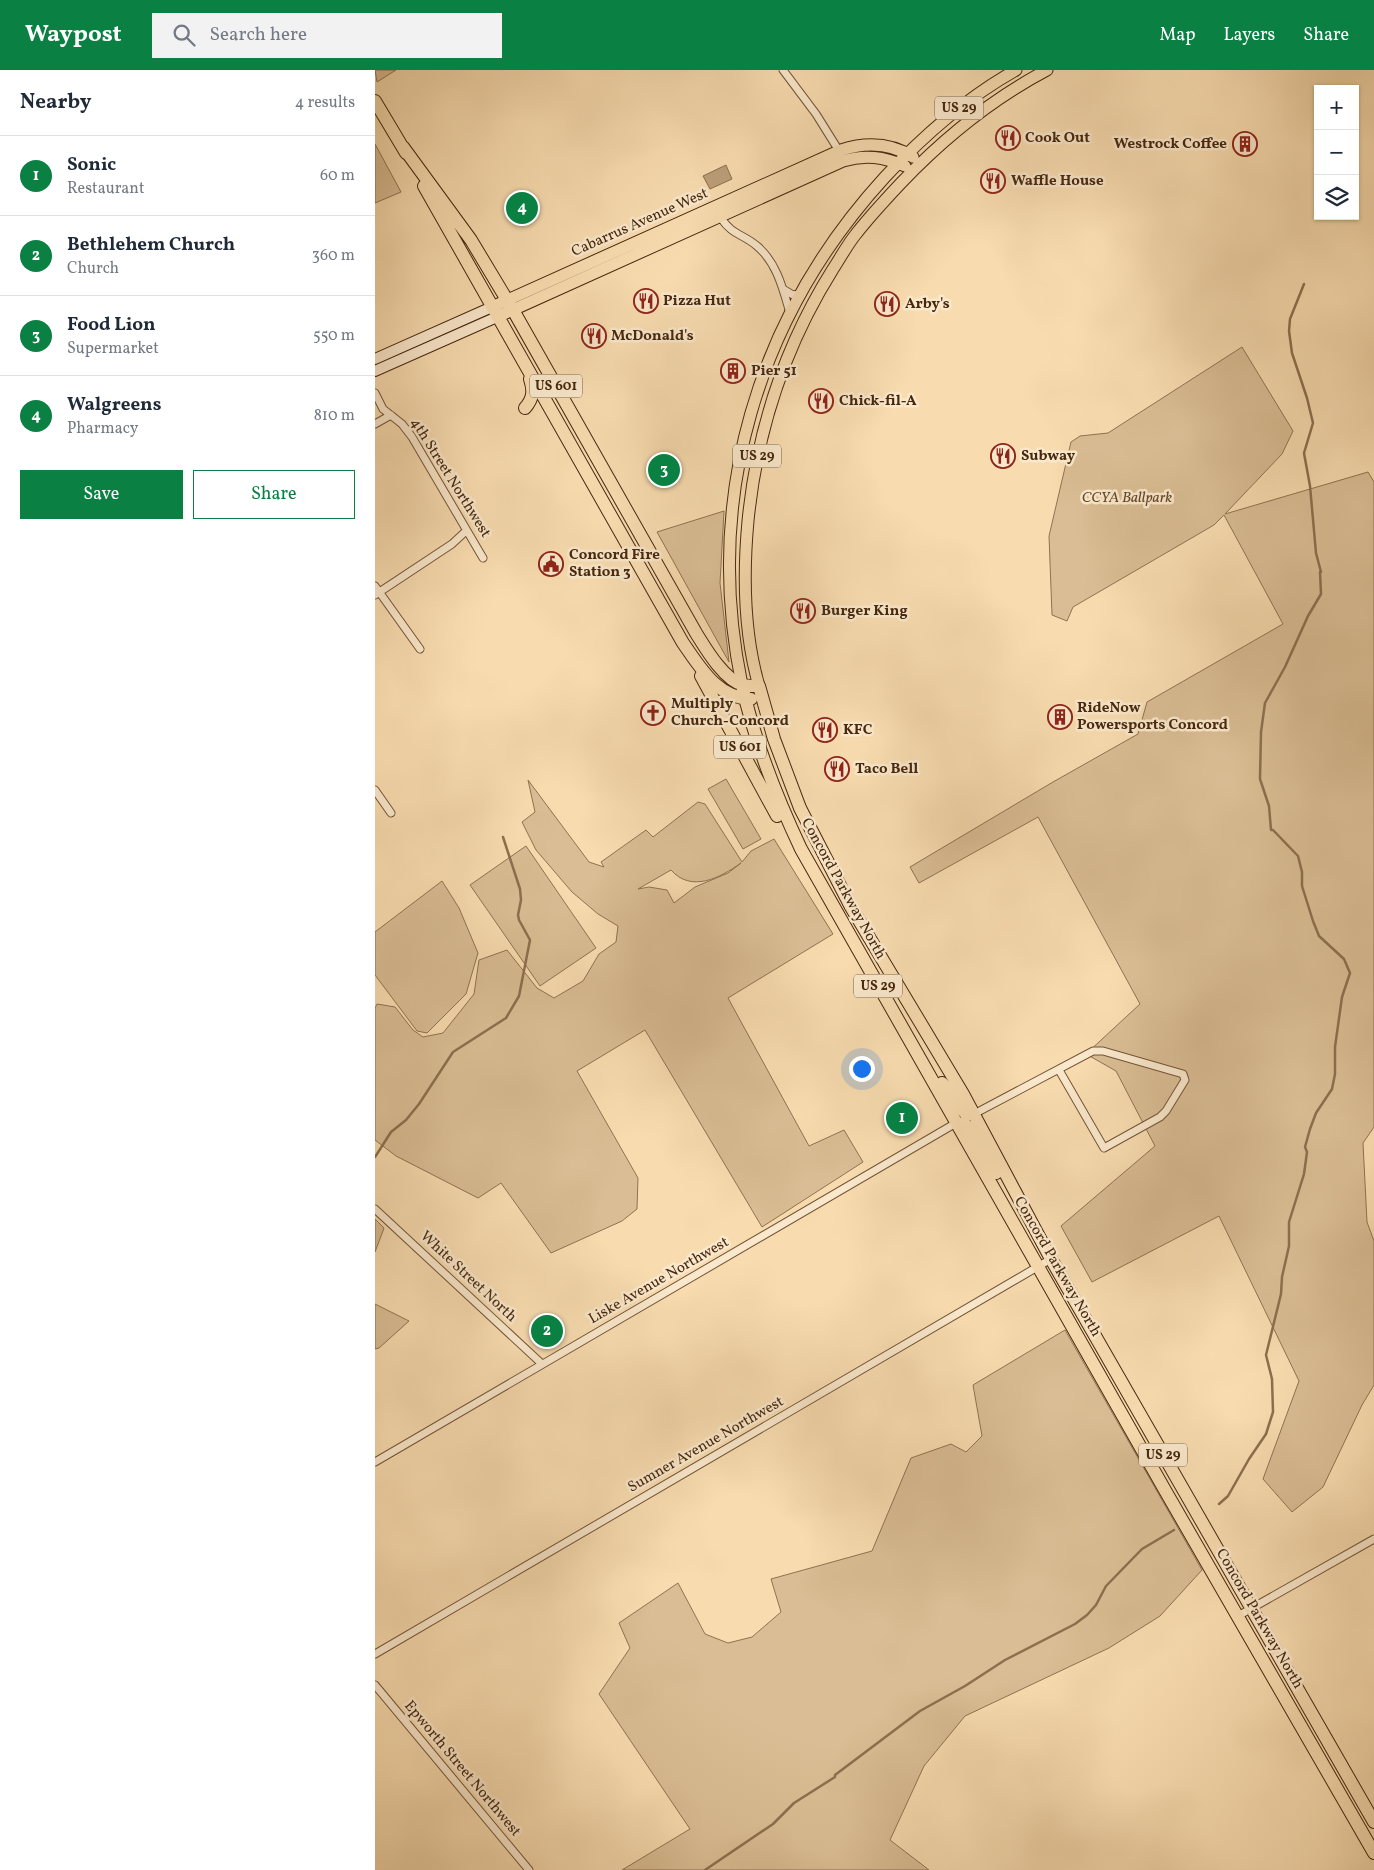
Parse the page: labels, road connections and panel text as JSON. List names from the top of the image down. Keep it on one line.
{"streets":{"highway":["US 29","US 601","Concord Parkway North"],"main road":["Cabarrus Avenue West"],"street":["4th Street Northwest","White Street North","Liske Avenue Northwest","Sumner Avenue Northwest","Epworth Street Northwest"]},"crossings":[["US 29","Cabarrus Avenue West"],["US 29","US 601"],["US 29","Concord Parkway North"],["Cabarrus Avenue West","US 601"],["US 601","Concord Parkway North"],["Concord Parkway North","Liske Avenue Northwest"],["Concord Parkway North","Sumner Avenue Northwest"],["White Street North","Liske Avenue Northwest"]],"parks":["CCYA Ballpark"],"places":{"restaurant":["Cook Out","Waffle House","Pizza Hut","Arby's","McDonald's","Chick-fil-A","Subway","Burger King","KFC","Taco Bell"],"building":["Westrock Coffee","Pier 51","RideNow Powersports Concord"],"public building":["Concord Fire Station 3"],"church":["Multiply Church-Concord"]},"page":{"header":"Waypost","search":"Search here","nav":["Map","Layers","Share"],"heading":["Nearby","4 results"],"map_buttons":["+","−"],"list":[{"mark":"1","name":"Sonic","note":"Restaurant","value":"60 m"},{"mark":"2","name":"Bethlehem Church","note":"Church","value":"360 m"},{"mark":"3","name":"Food Lion","note":"Supermarket","value":"550 m"},{"mark":"4","name":"Walgreens","note":"Pharmacy","value":"810 m"}],"pins":["4","3","1","2"],"buttons":["Save","Share"]}}
